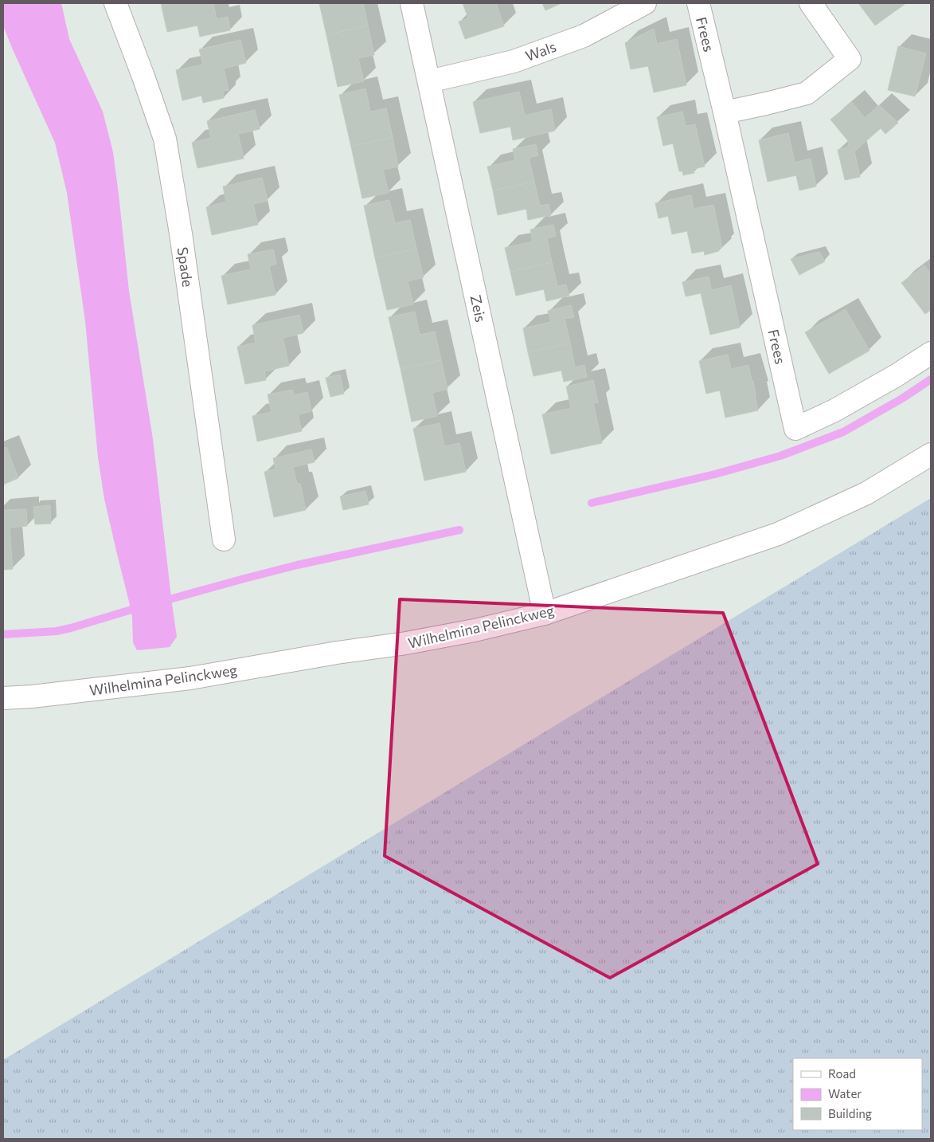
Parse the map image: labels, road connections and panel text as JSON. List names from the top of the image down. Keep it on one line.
{"streets":{"street":["Frees","Wals","Spade","Zeis","Wilhelmina Pelinckweg"]},"crossings":[["Wals","Zeis"],["Zeis","Wilhelmina Pelinckweg"]],"legend":["Road","Water","Building"]}
